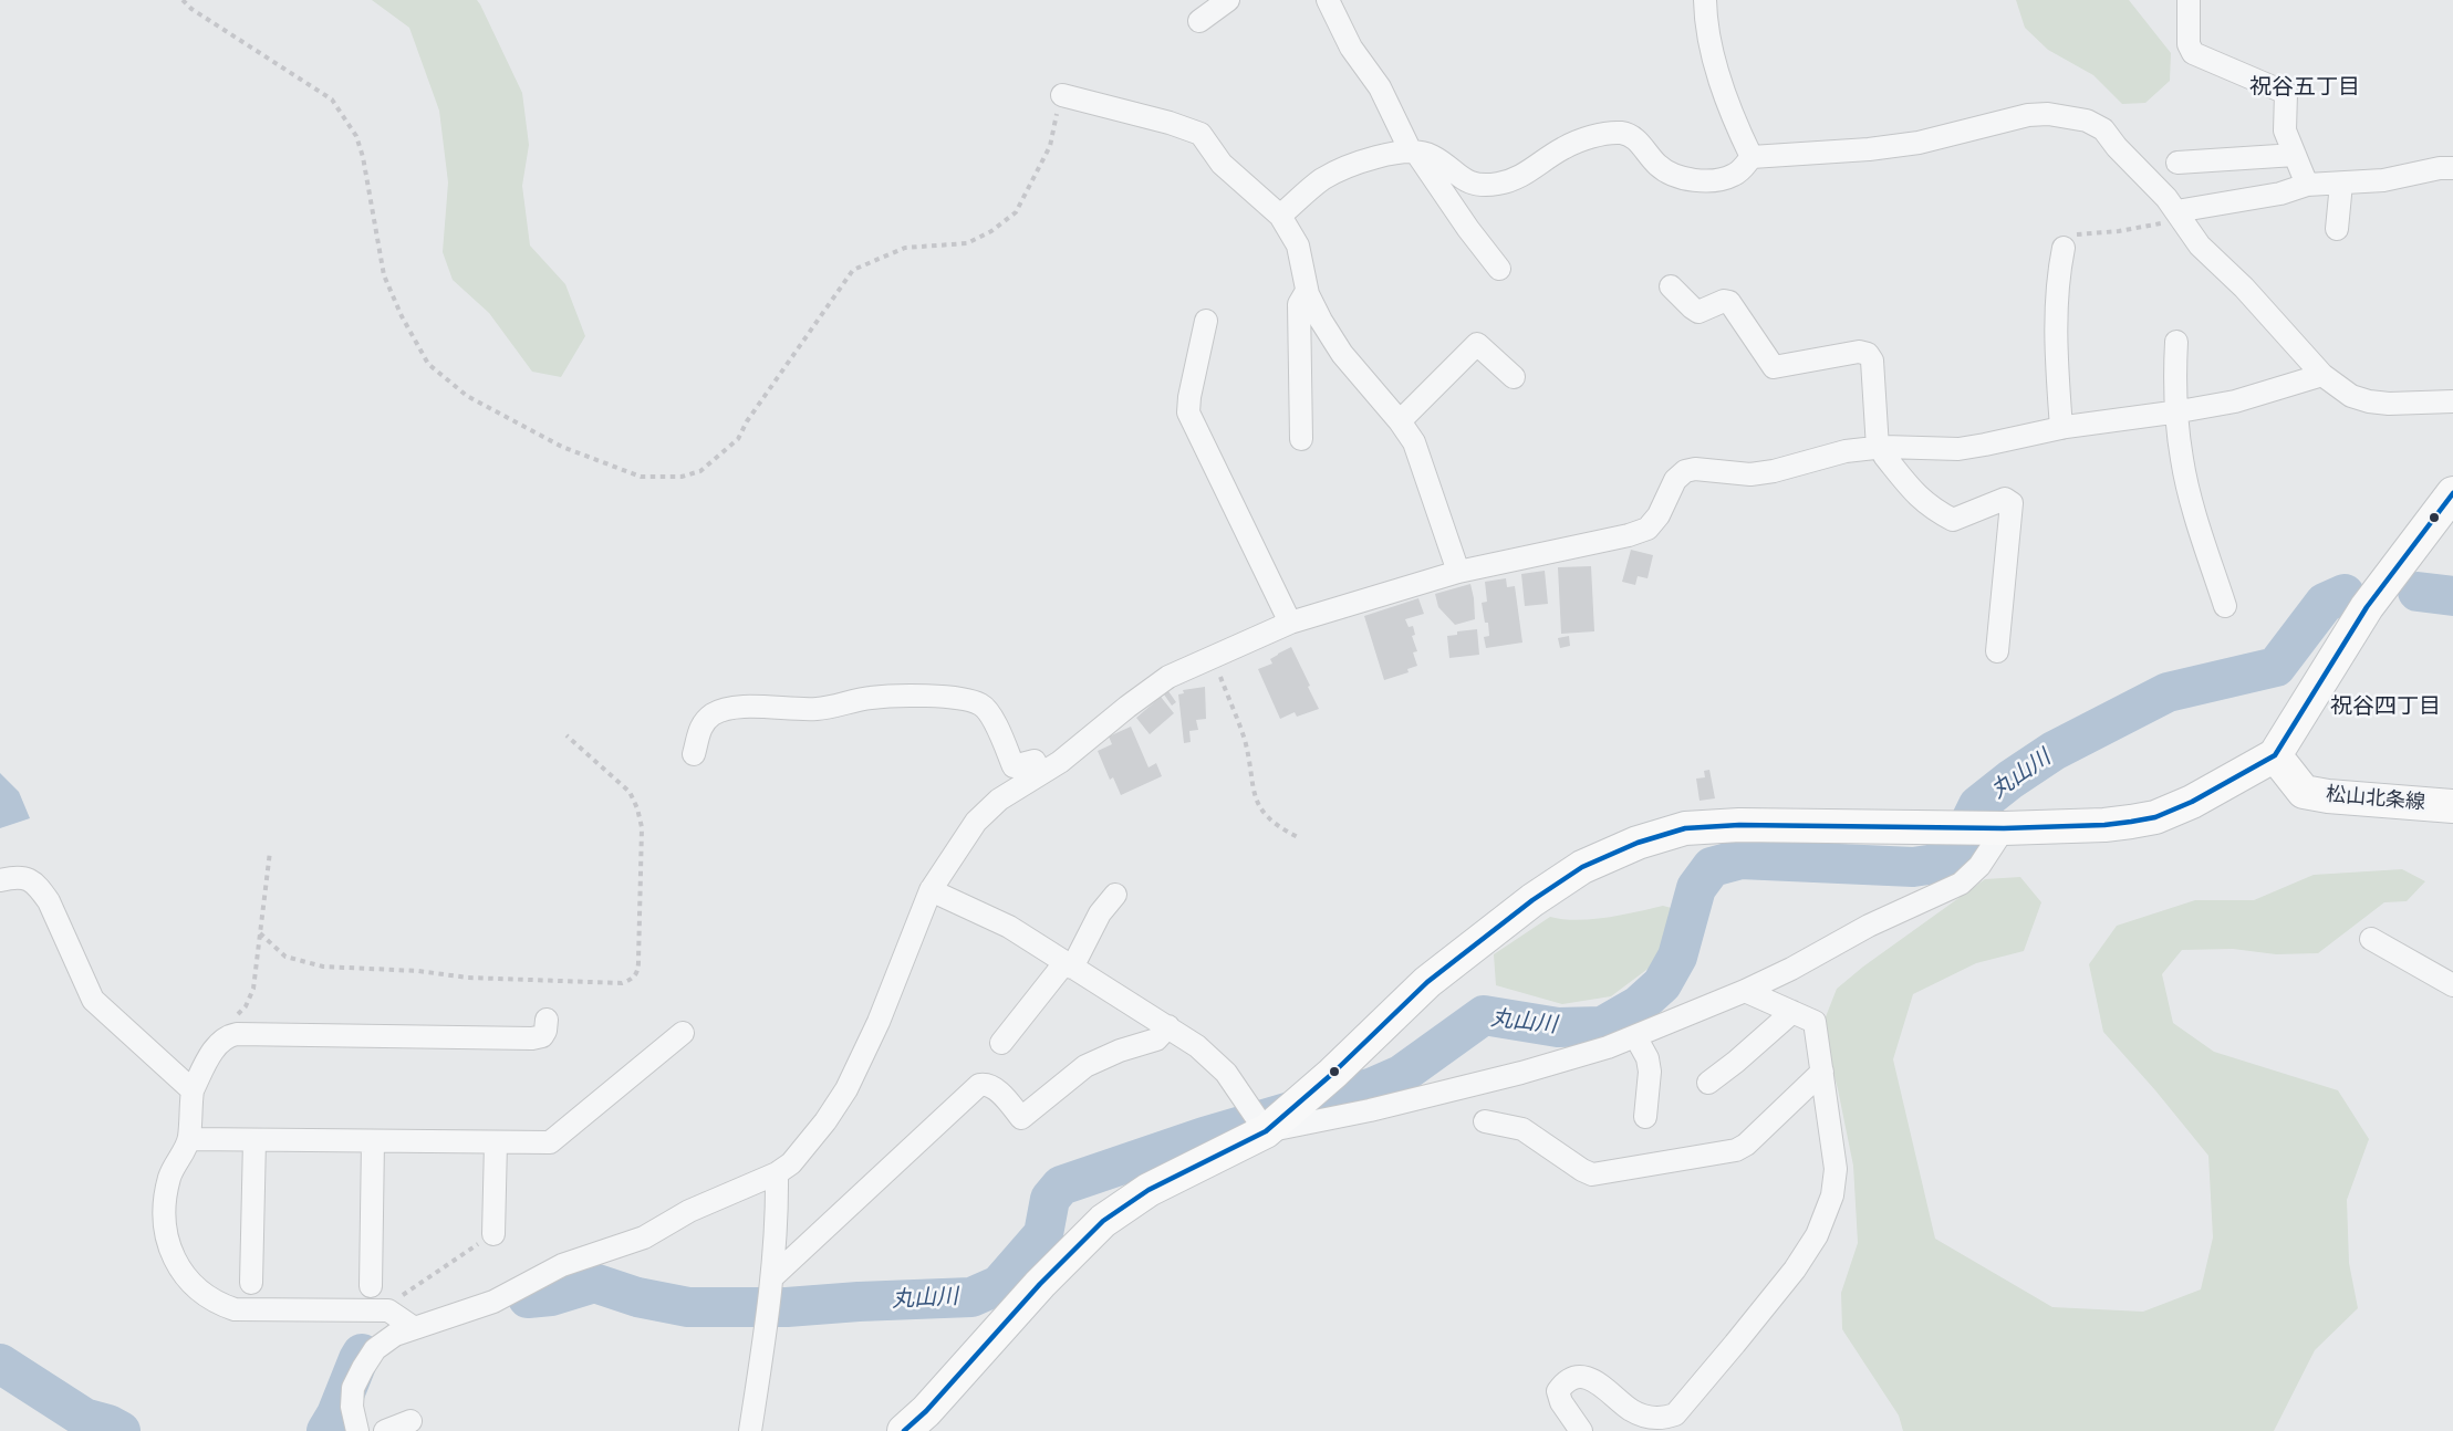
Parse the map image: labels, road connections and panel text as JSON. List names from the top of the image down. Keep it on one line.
{"streets":{"main road":["松山北条線"]},"districts":["祝谷五丁目","祝谷四丁目"],"water":["丸山川"]}
